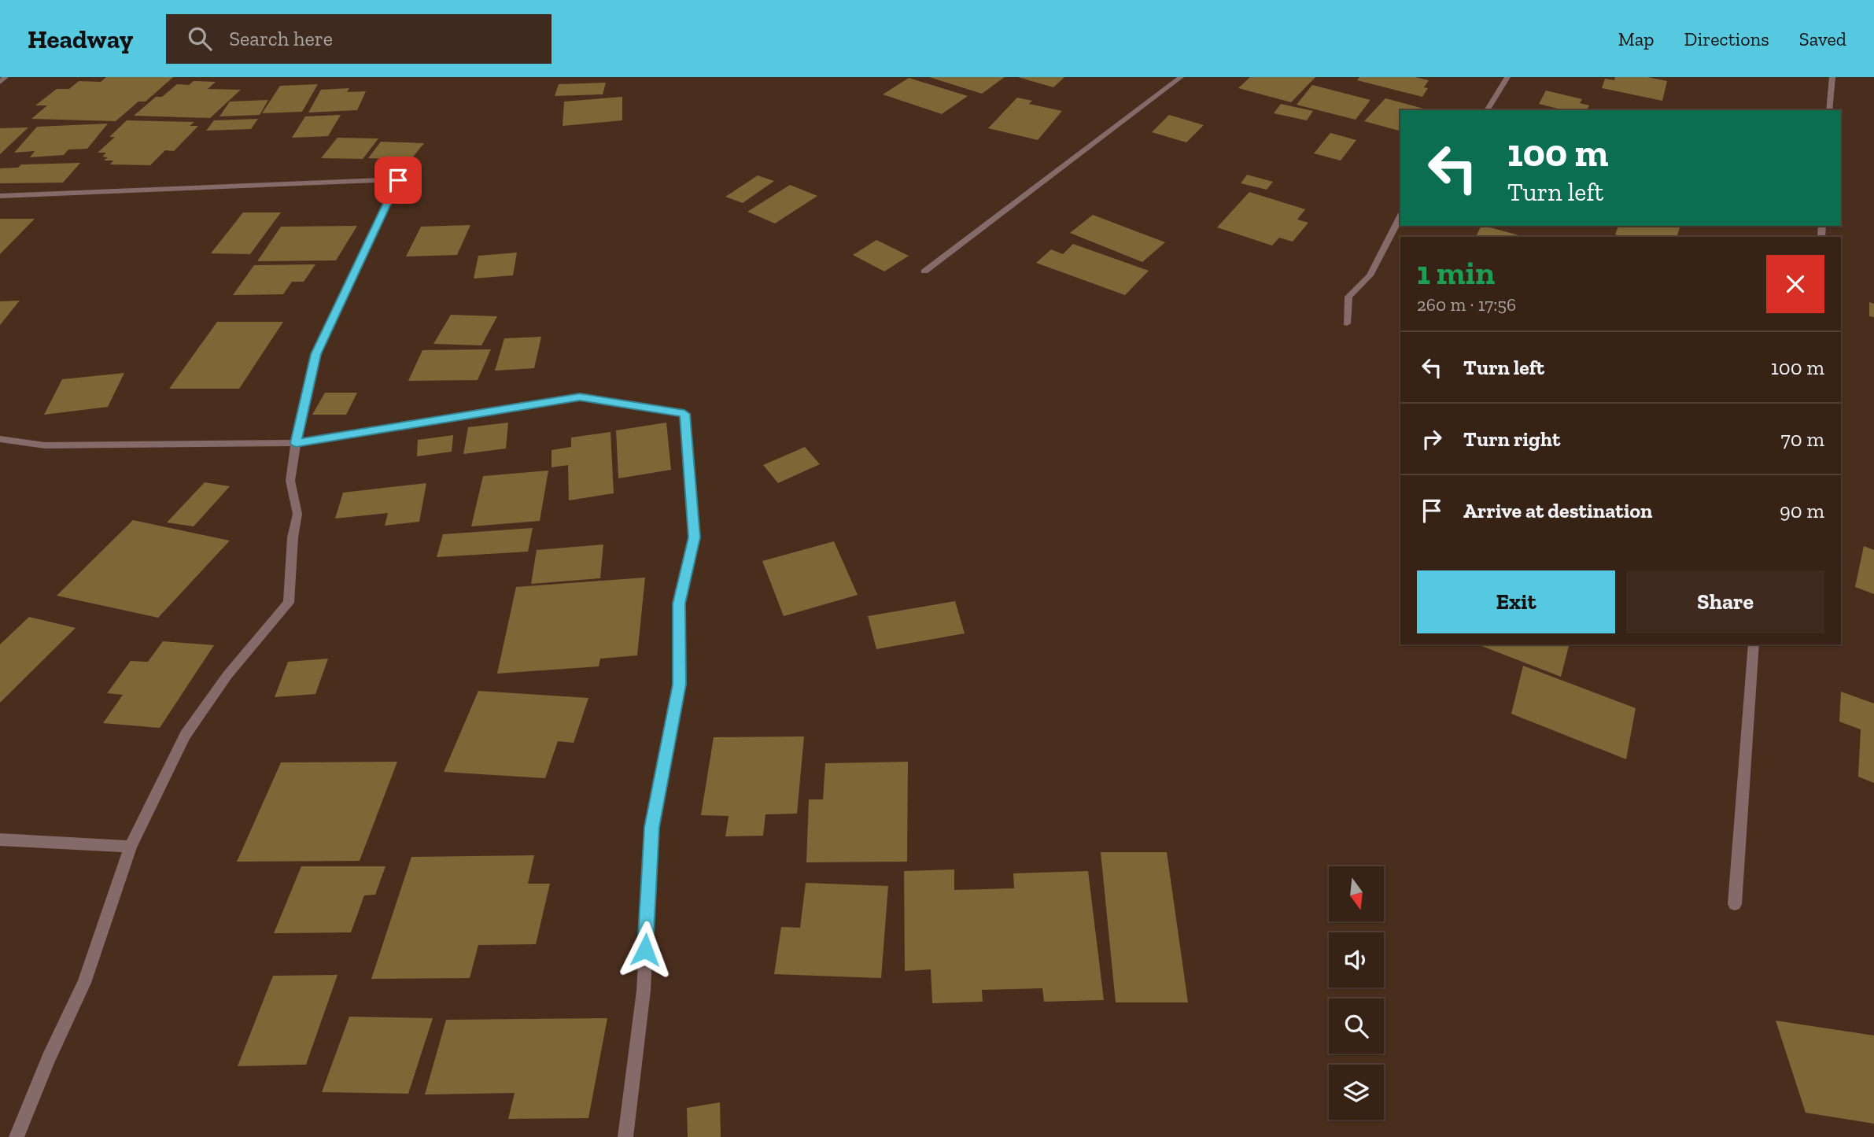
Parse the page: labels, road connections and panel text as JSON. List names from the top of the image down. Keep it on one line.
{"north":"bottom","page":{"header":"Headway","search":"Search here","nav":["Map","Directions","Saved"],"turn":["100 m","Turn left"],"heading":["1 min","260 m · 17:56"],"list":[{"name":"Turn left","value":"100 m"},{"name":"Turn right","value":"70 m"},{"name":"Arrive at destination","value":"90 m"}],"buttons":["Exit","Share"]}}
